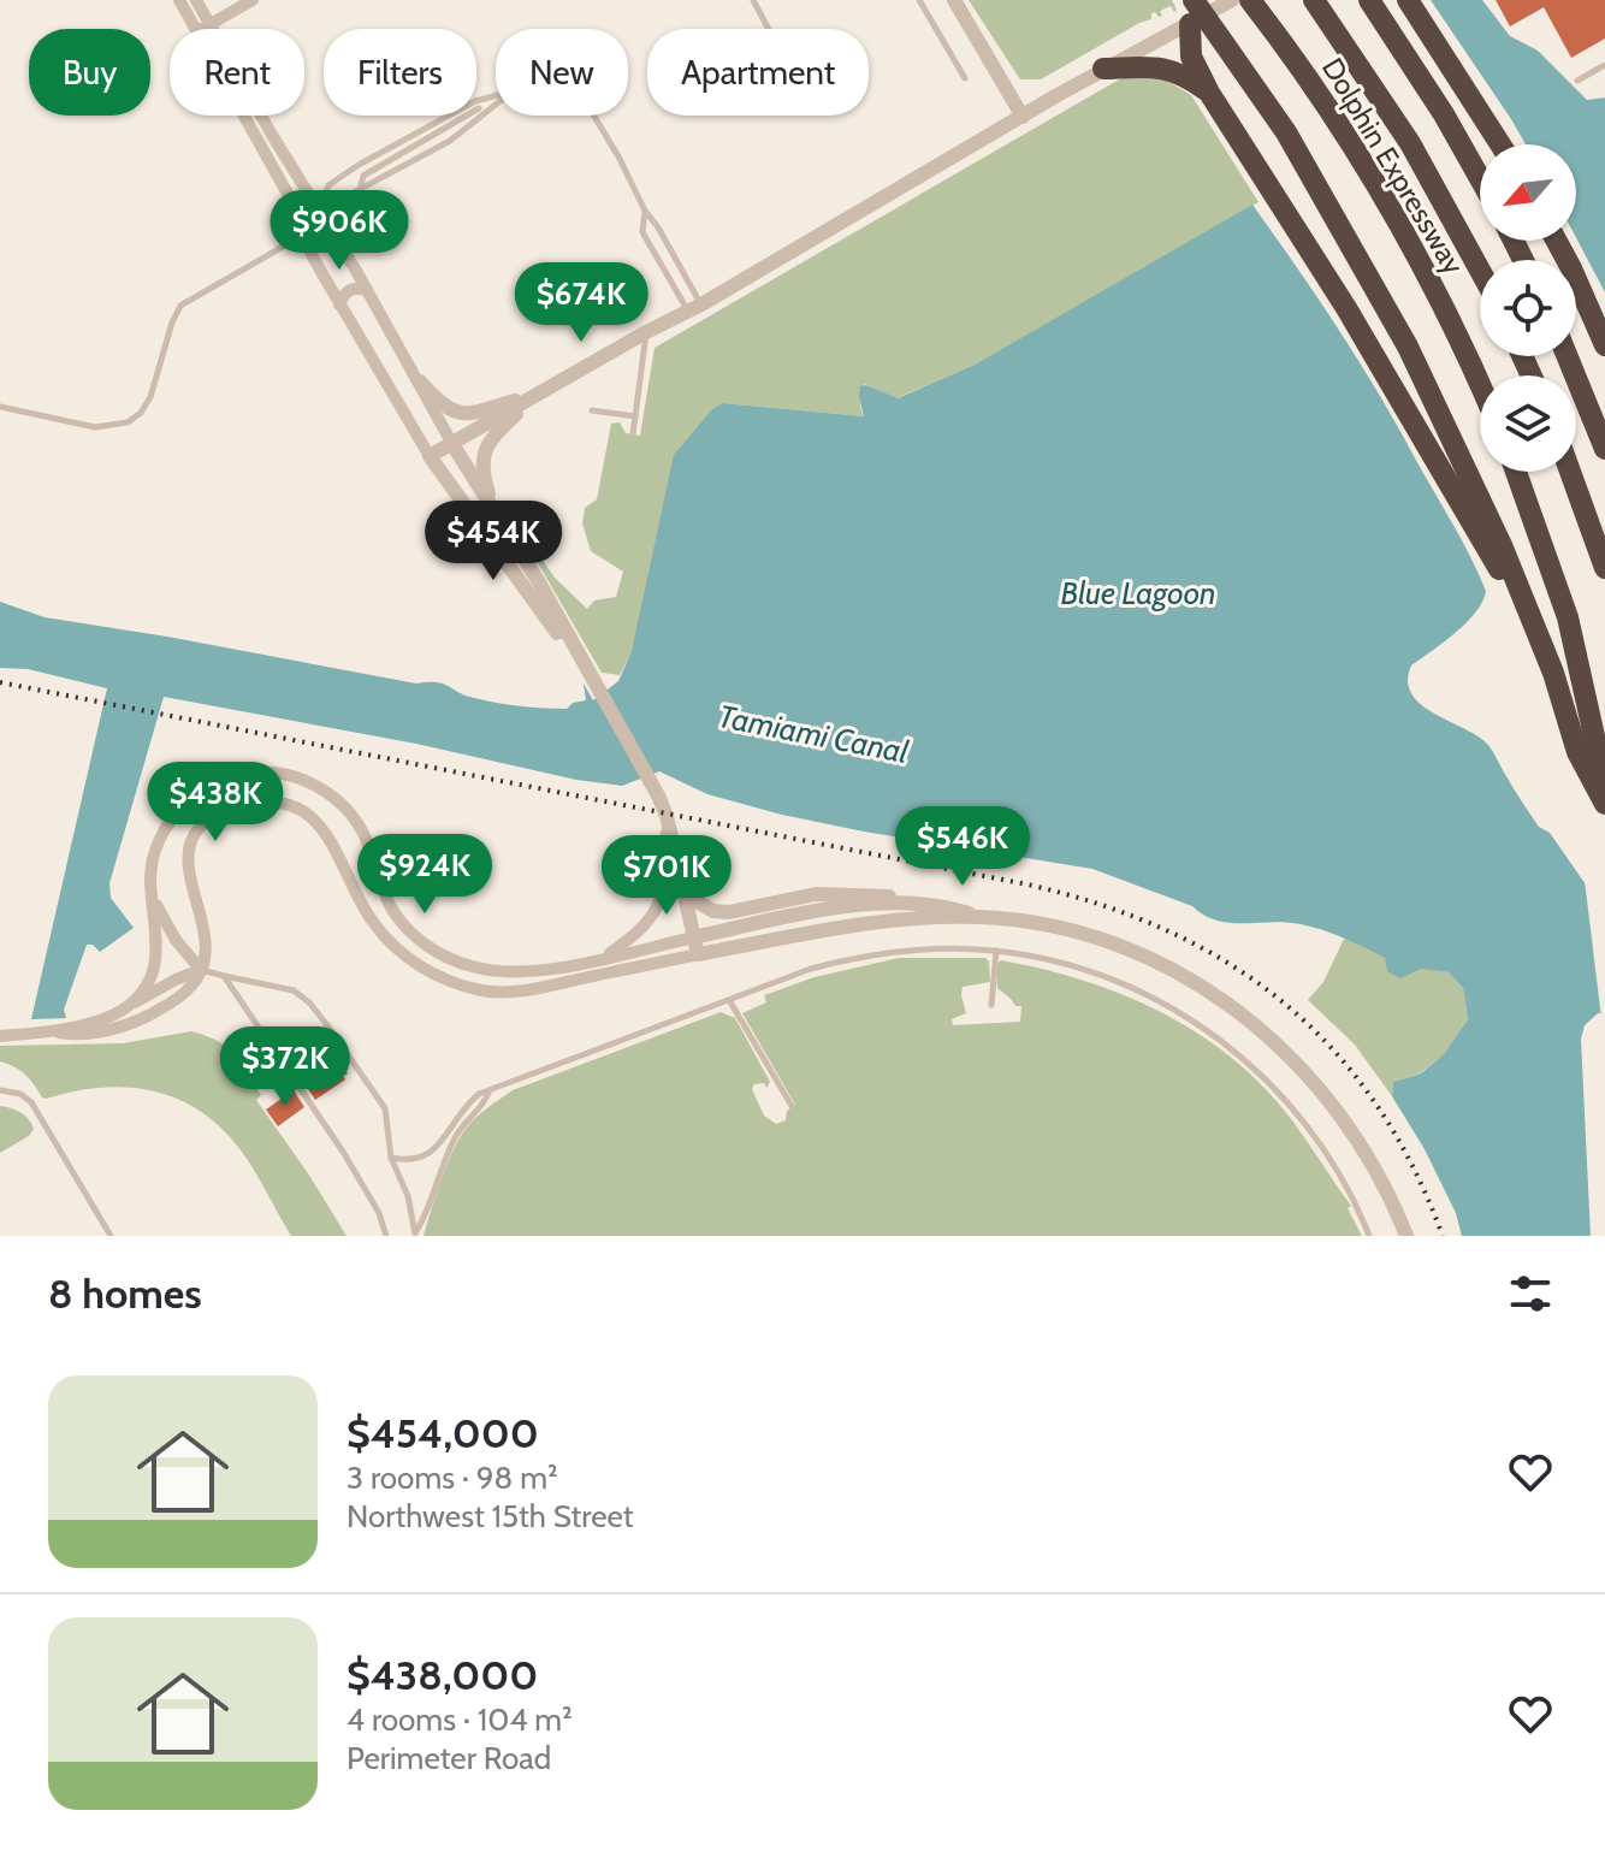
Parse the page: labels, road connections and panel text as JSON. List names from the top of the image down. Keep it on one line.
{"streets":{"highway":["Dolphin Expressway"]},"water":["Blue Lagoon","Tamiami Canal"],"north":"bottom left","page":{"chip":["Buy","Rent","Filters","New","Apartment"],"price":["$906K","$674K","$454K","$438K","$546K","$924K","$701K","$372K"],"heading":"8 homes","list":[{"name":"$454,000","note":"3 rooms · 98 m² · Northwest 15th Street"},{"name":"$438,000","note":"4 rooms · 104 m² · Perimeter Road"}]}}
